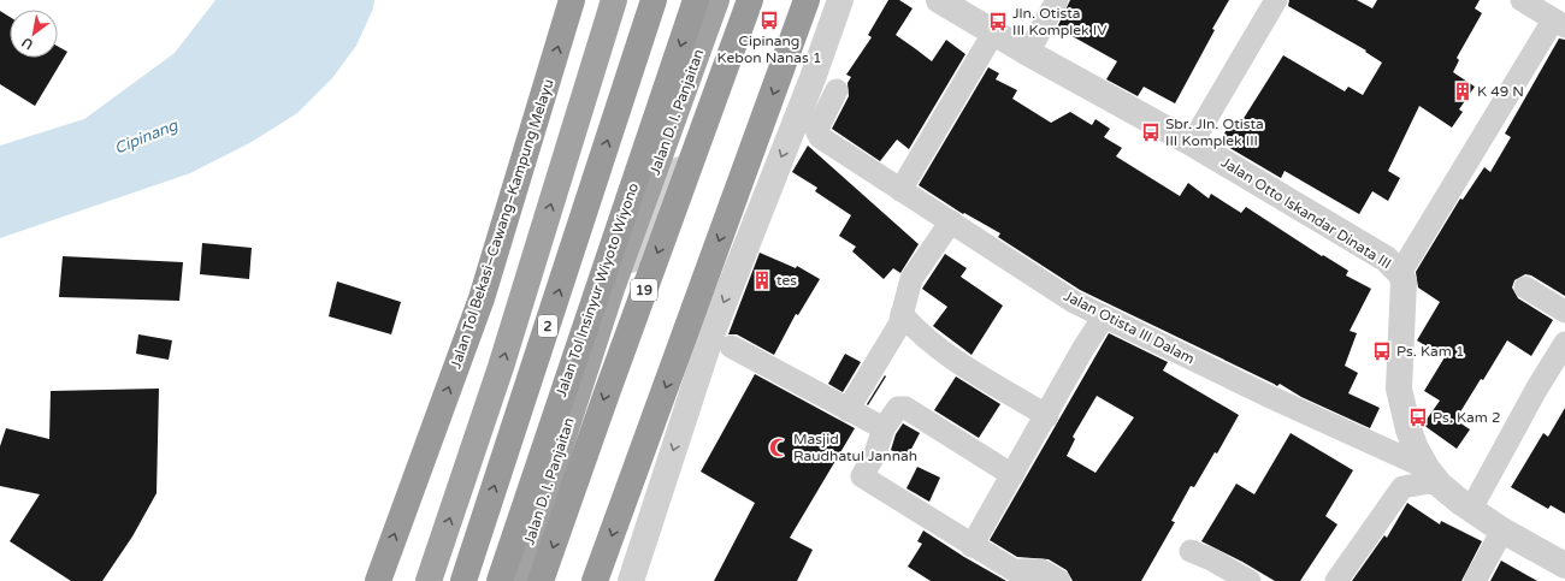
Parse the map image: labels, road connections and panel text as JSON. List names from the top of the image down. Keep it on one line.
{"streets":{"highway":["Jalan D. I. Panjaitan","Jalan Tol Bekasi–Cawang–Kampung Melayu","Jalan Tol Insinyur Wiyoto Wiyono","19","2"],"street":["Jalan Otto Iskandar Dinata III","Jalan Otista III Dalam"]},"crossings":[["Jalan Otto Iskandar Dinata III","Jalan Otista III Dalam"]],"water":["Cipinang"],"places":{"bus stop":["Cipinang Kebon Nanas 1","Jln. Otista III Komplek IV","Sbr. Jln. Otista III Komplek III","Ps. Kam 1","Ps. Kam 2"],"building":["K 49 N","tes"],"mosque":["Masjid Raudhatul Jannah"]},"north":"bottom left"}
